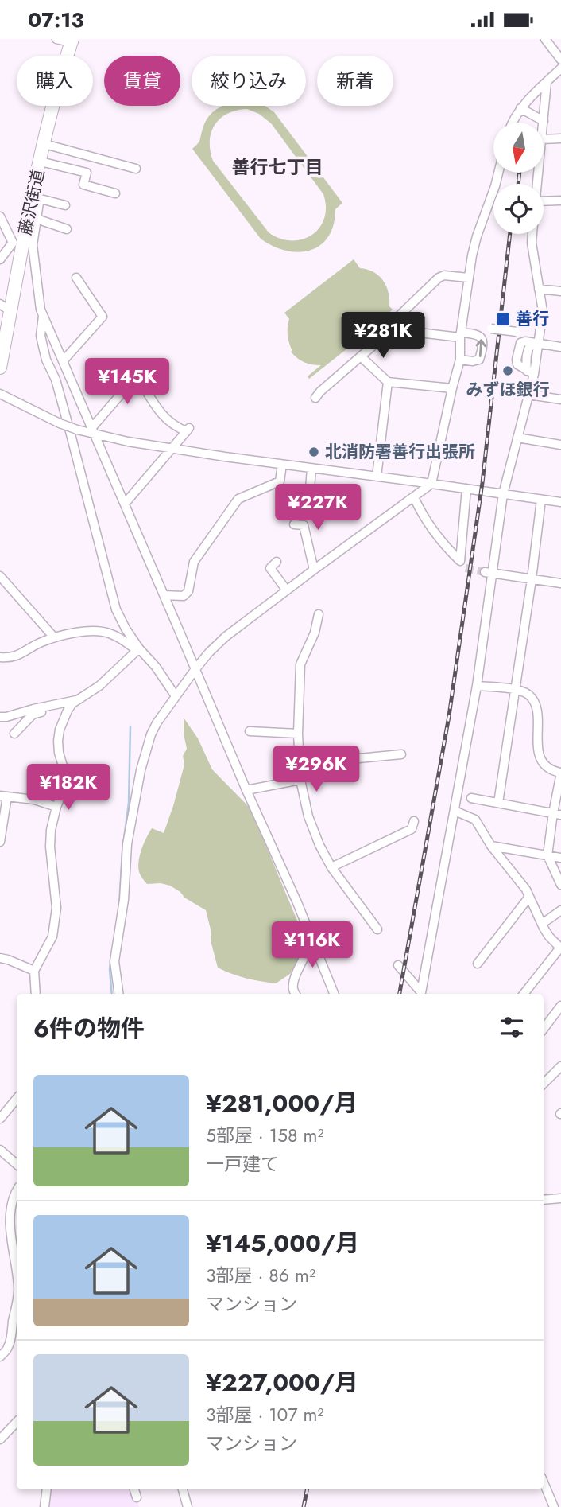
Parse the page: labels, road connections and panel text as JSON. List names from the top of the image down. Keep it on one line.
{"streets":{"highway":["藤沢街道"]},"districts":["善行七丁目"],"places":{"transit":["善行"],"other":["みずほ銀行","北消防署善行出張所"]},"north":"bottom","page":{"status":"07:13","chip":["購入","賃貸","絞り込み","新着"],"price":["¥281K","¥145K","¥227K","¥296K","¥182K","¥116K"],"heading":"6件の物件","list":[{"name":"¥281,000/月","note":"5部屋 · 158 m² · 一戸建て"},{"name":"¥145,000/月","note":"3部屋 · 86 m² · マンション"},{"name":"¥227,000/月","note":"3部屋 · 107 m² · マンション"}]}}
